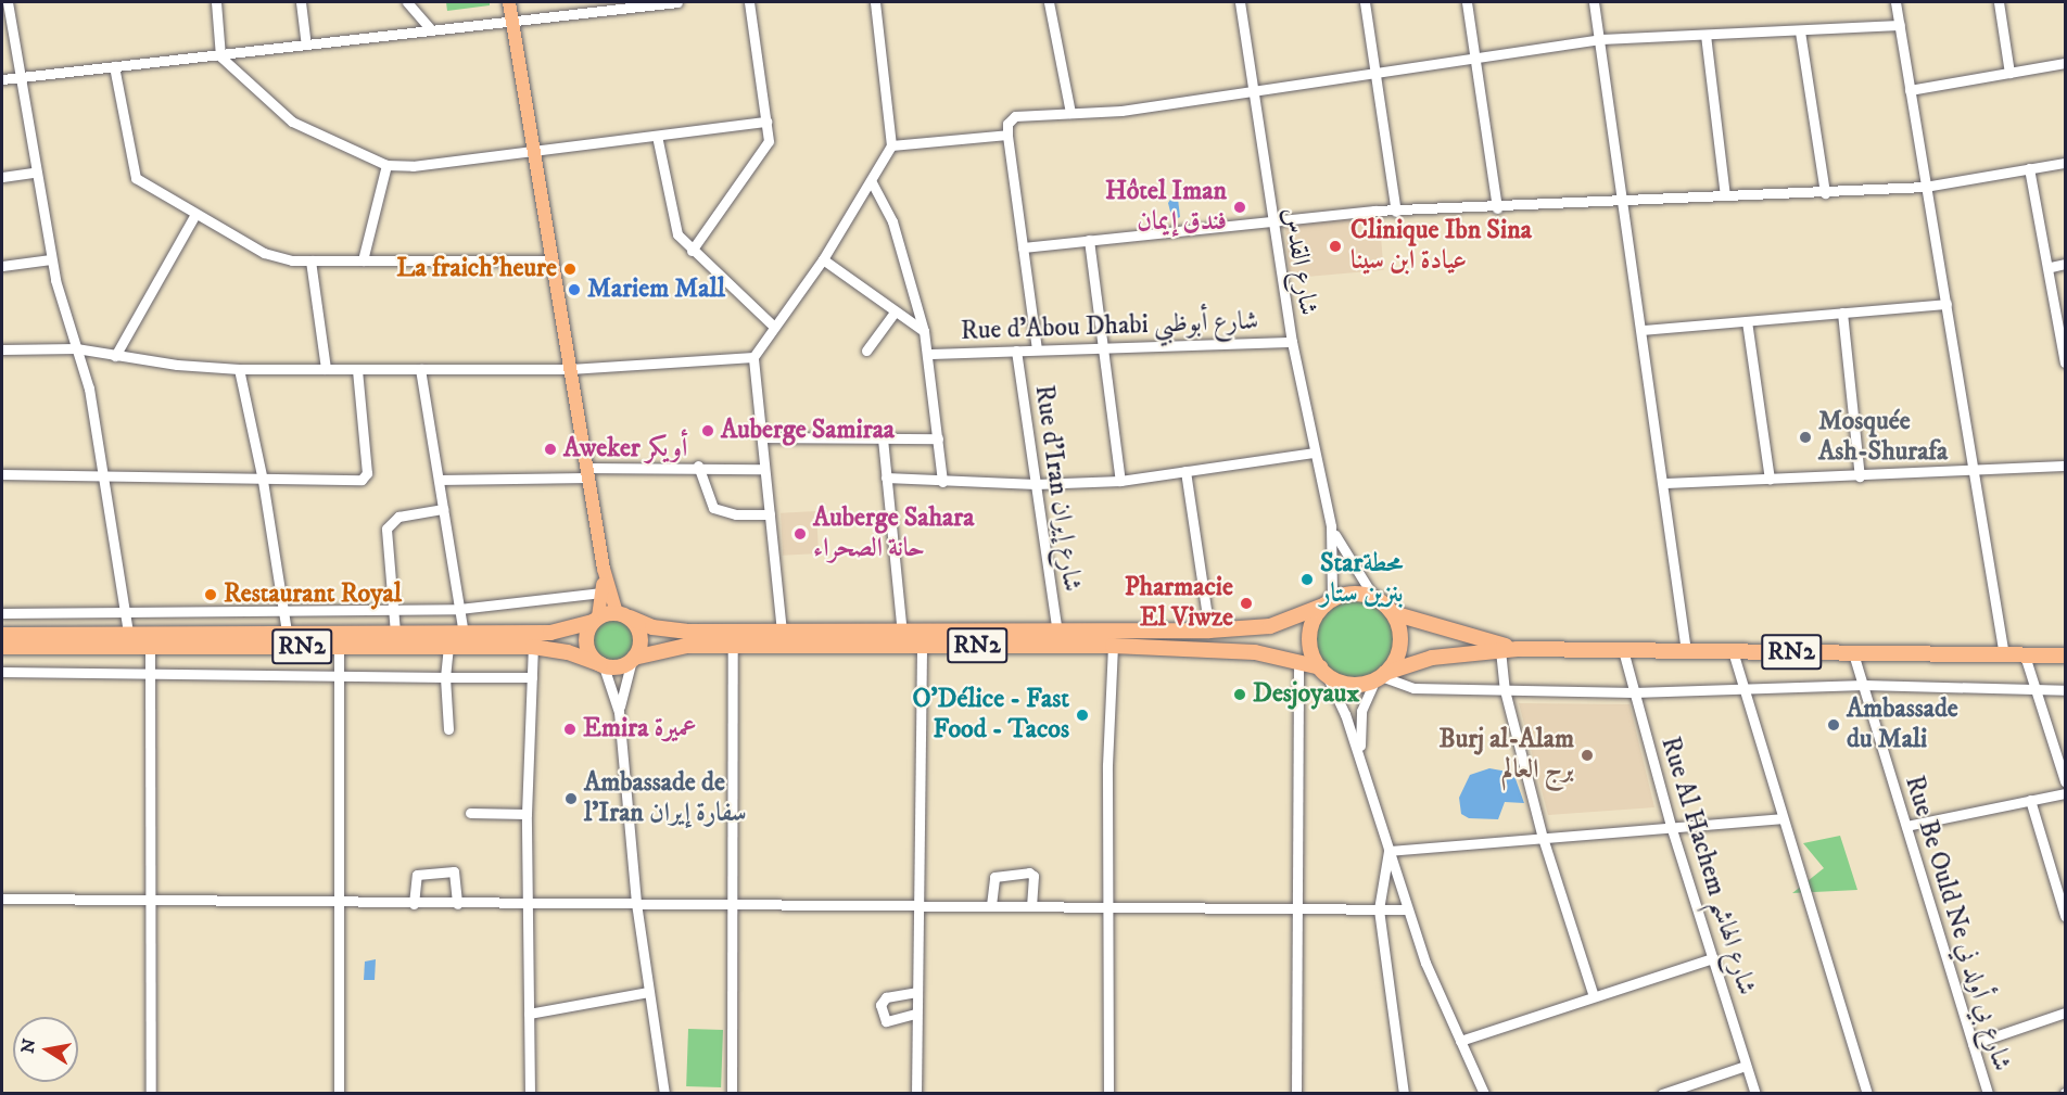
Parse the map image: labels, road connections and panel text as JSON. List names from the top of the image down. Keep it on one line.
{"streets":{"highway":["RN2"],"street":["شارع القدس","Rue d'Abou Dhabi شارع أبوظبي","Rue d'Iran شارع إيران","Rue Al Hachem شارع الهاشم","Rue Be Ould Ne شارع بي أولد ني"]},"crossings":[["شارع القدس","Rue d'Abou Dhabi شارع أبوظبي"],["Rue d'Abou Dhabi شارع أبوظبي","Rue d'Iran شارع إيران"],["Rue d'Iran شارع إيران","RN2"],["RN2","Rue Al Hachem شارع الهاشم"],["RN2","Rue Be Ould Ne شارع بي أولد ني"]],"places":["Hôtel Iman فندق إيمان","Clinique Ibn Sina عيادة ابن سينا","La fraich'heure","Mariem Mall","Auberge Samiraa","Mosquée Ash-Shurafa","Aweker أويكر","Auberge Sahara حانة الصحراء","Starمحطة بنزين ستار","Restaurant Royal","Pharmacie El Viwze","Desjoyaux","O'Délice - Fast Food - Tacos","Ambassade du Mali","Emira عميرة","Burj al-Alam برج العالم","Ambassade de l'Iran سفارة إيران"],"north":"left"}
